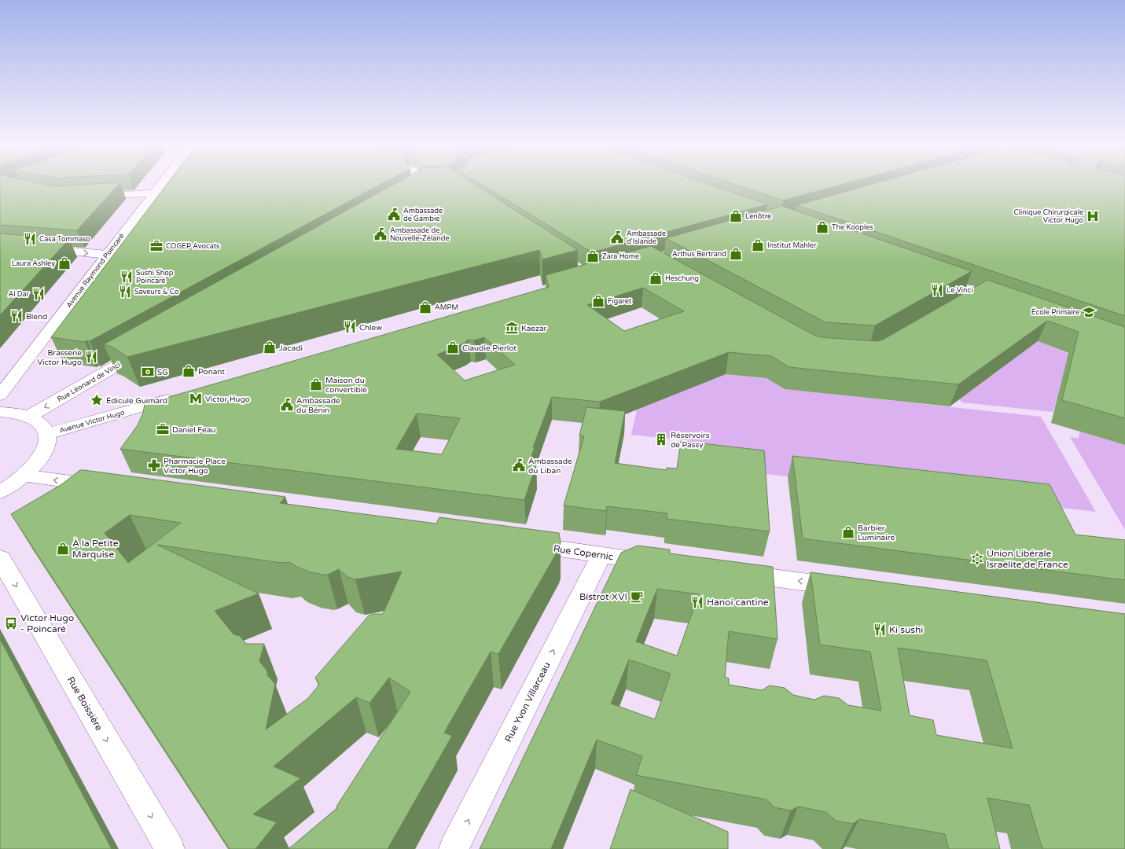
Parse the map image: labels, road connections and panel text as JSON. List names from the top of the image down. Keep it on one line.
{"streets":{"street":["Avenue Raymond Poincaré","Rue Léonard de Vinci","Avenue Victor Hugo","Rue Copernic","Rue Yvon Villarceau","Rue Boissière"]},"crossings":[["Rue Copernic","Rue Yvon Villarceau"]],"one_way":["Rue Léonard de Vinci","Rue Yvon Villarceau","Rue Boissière"],"places":{"public building":["Ambassade de Gambie","Ambassade de Nouvelle-Zélande","Ambassade d'Islande","Ambassade du Bénin","Ambassade du Liban"],"shop":["Lenôtre","The Kooples","Institut Mahler","Arthus Bertrand","Zara Home","Laura Ashley","Heschung","Figaret","AMPM","Jacadi","Claudie Pierlot","Ponant","Maison du convertible","Barbier Luminaire","À la Petite Marquise"],"hospital":["Clinique Chirurgicale Victor Hugo"],"restaurant":["Casa Tommaso","Sushi Shop Poincaré","Le Vinci","Saveurs & Co","Al Dar","Blend","Chlew","Brasserie Victor Hugo","Hanoi cantine","Ki sushi"],"office":["COGEP Avocats","Daniel Feau"],"school or university":["École Primaire"],"museum":["Kaezar"],"bank":["SG"],"metro station":["Victor Hugo"],"place":["Édicule Guimard"],"building":["Réservoirs de Passy"],"pharmacy":["Pharmacie Place Victor Hugo"],"synagogue":["Union Libérale Israélite de France"],"cafe":["Bistrot XVI"],"bus stop":["Victor Hugo - Poincaré"]}}
